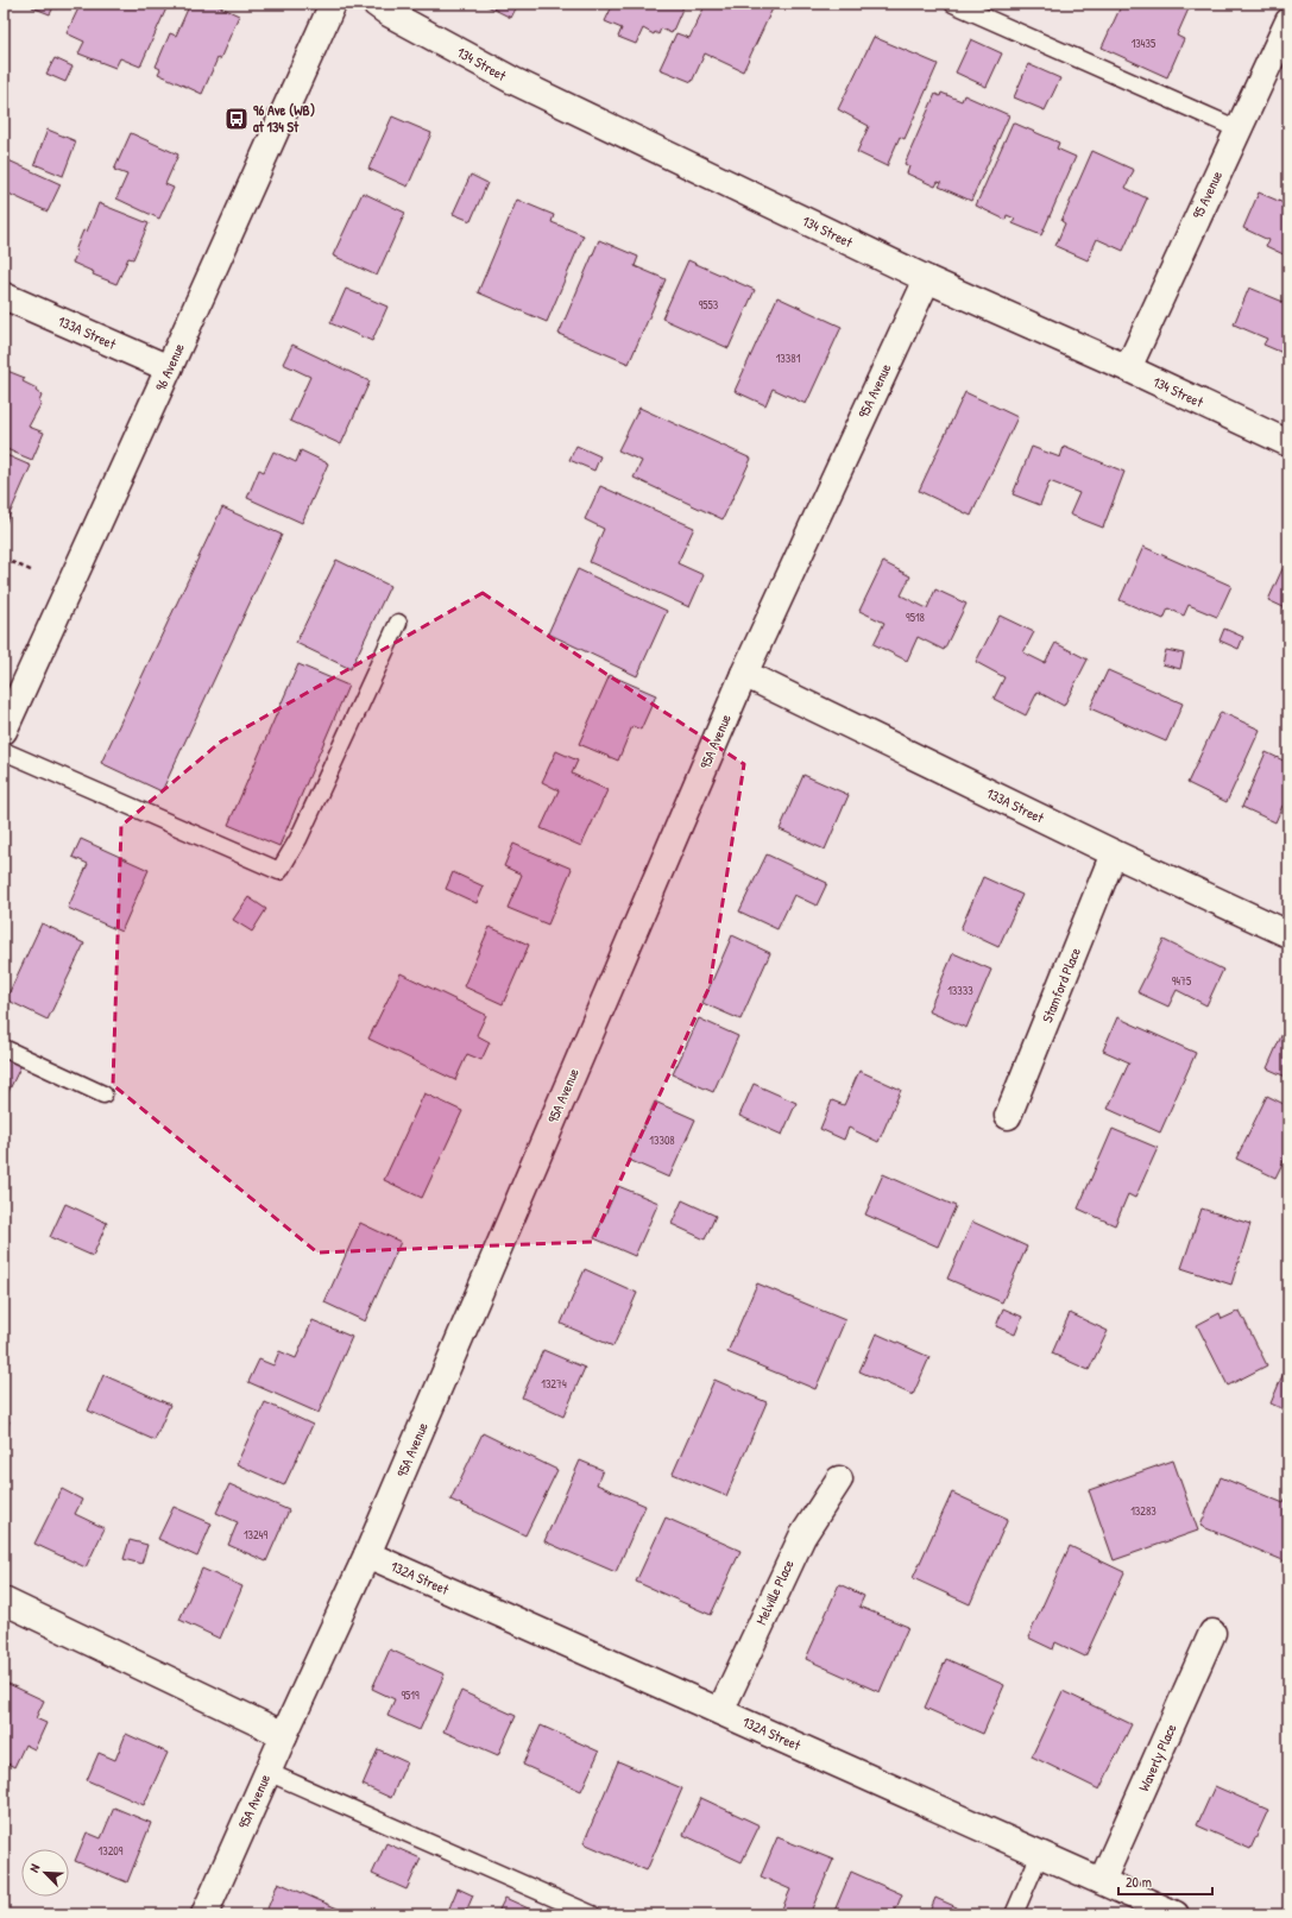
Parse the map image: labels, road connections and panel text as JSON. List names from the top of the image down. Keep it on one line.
{"streets":{"street":["134 Street","95 Avenue","133A Street","96 Avenue","95A Avenue","Stamford Place","132A Street","Melville Place","Waverly Place"]},"crossings":[["134 Street","95 Avenue"],["134 Street","95A Avenue"],["133A Street","96 Avenue"],["133A Street","95A Avenue"],["133A Street","Stamford Place"],["95A Avenue","132A Street"],["132A Street","Melville Place"],["132A Street","Waverly Place"]],"places":{"bus stop":["96 Ave (WB) at 134 St"]},"house_numbers":["13435","9553","13381","9518","9475","13333","13308","13274","13283","13249","9519","13209"],"scale_bar":"20 m","north":"top left"}
